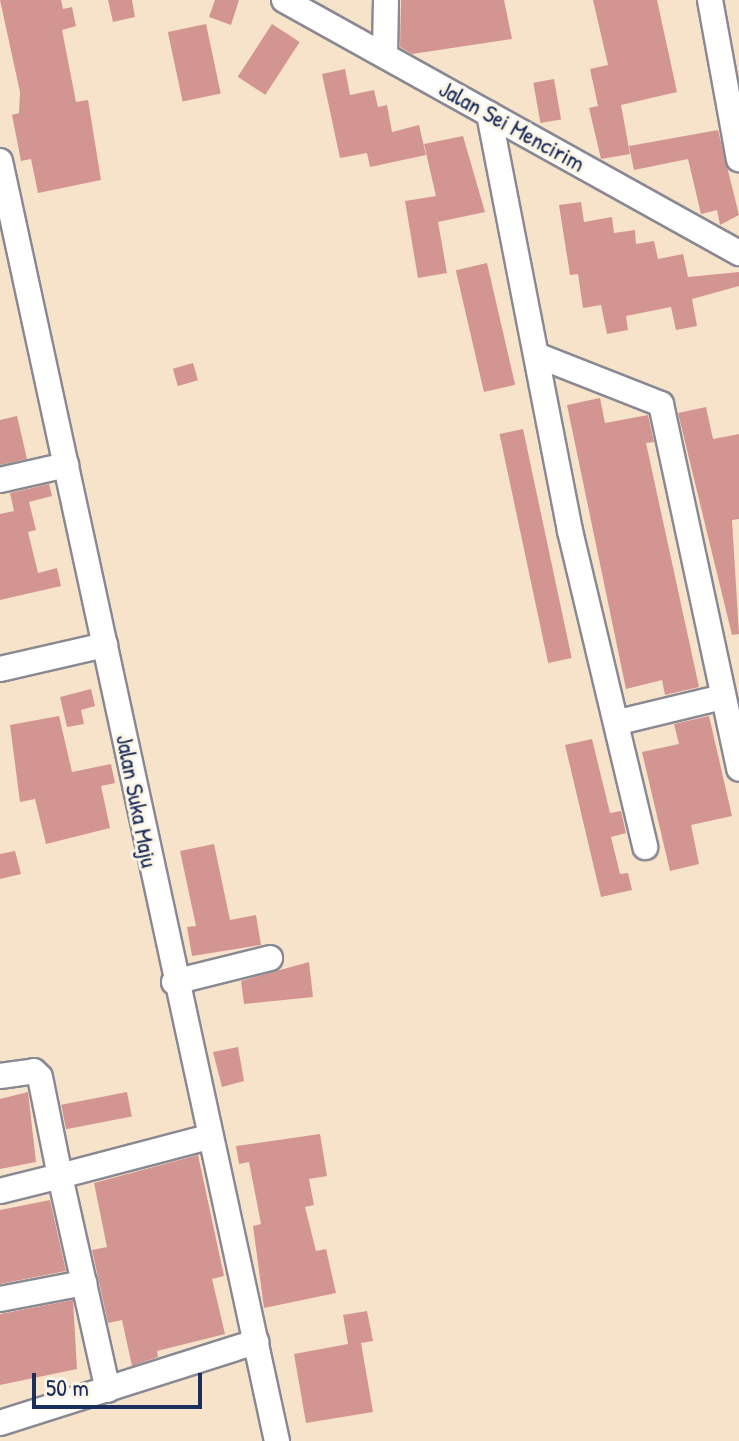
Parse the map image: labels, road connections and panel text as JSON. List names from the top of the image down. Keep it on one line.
{"streets":{"street":["Jalan Sei Mencirim","Jalan Suka Maju"]},"scale_bar":"50 m"}
